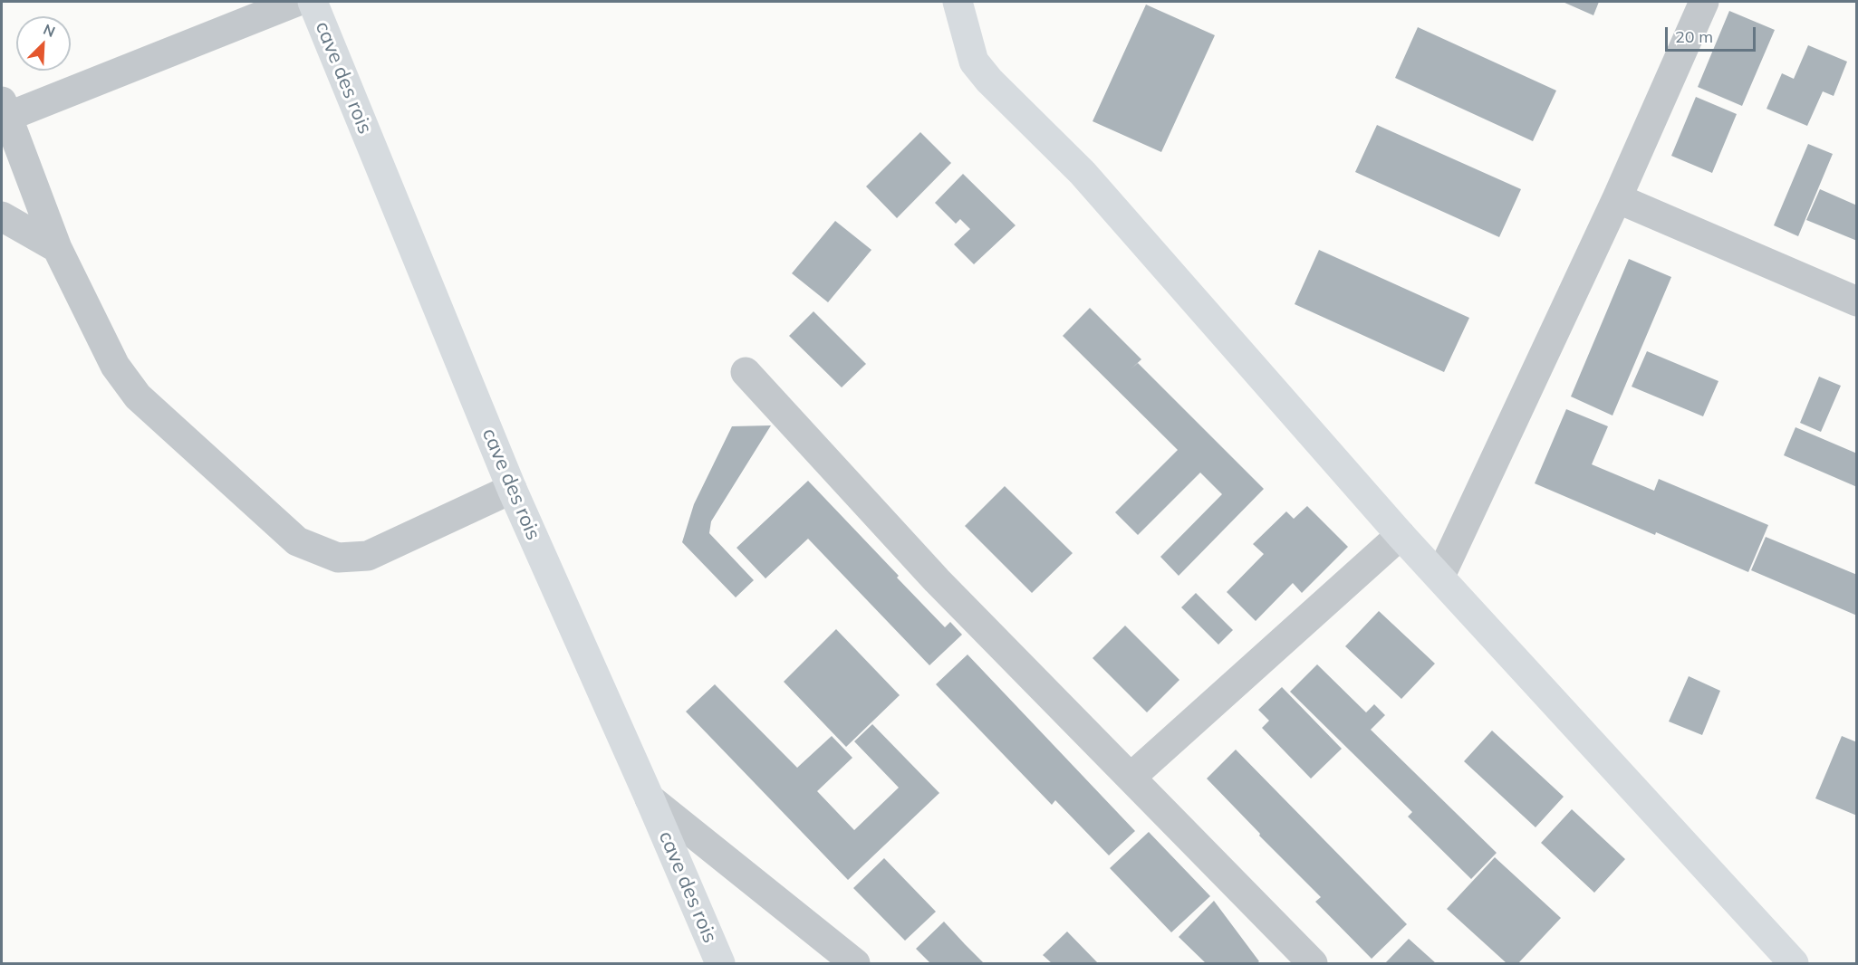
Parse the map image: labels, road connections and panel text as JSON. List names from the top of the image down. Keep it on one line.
{"streets":{"street":["cave des rois"]},"scale_bar":"20 m","north":"top right"}
